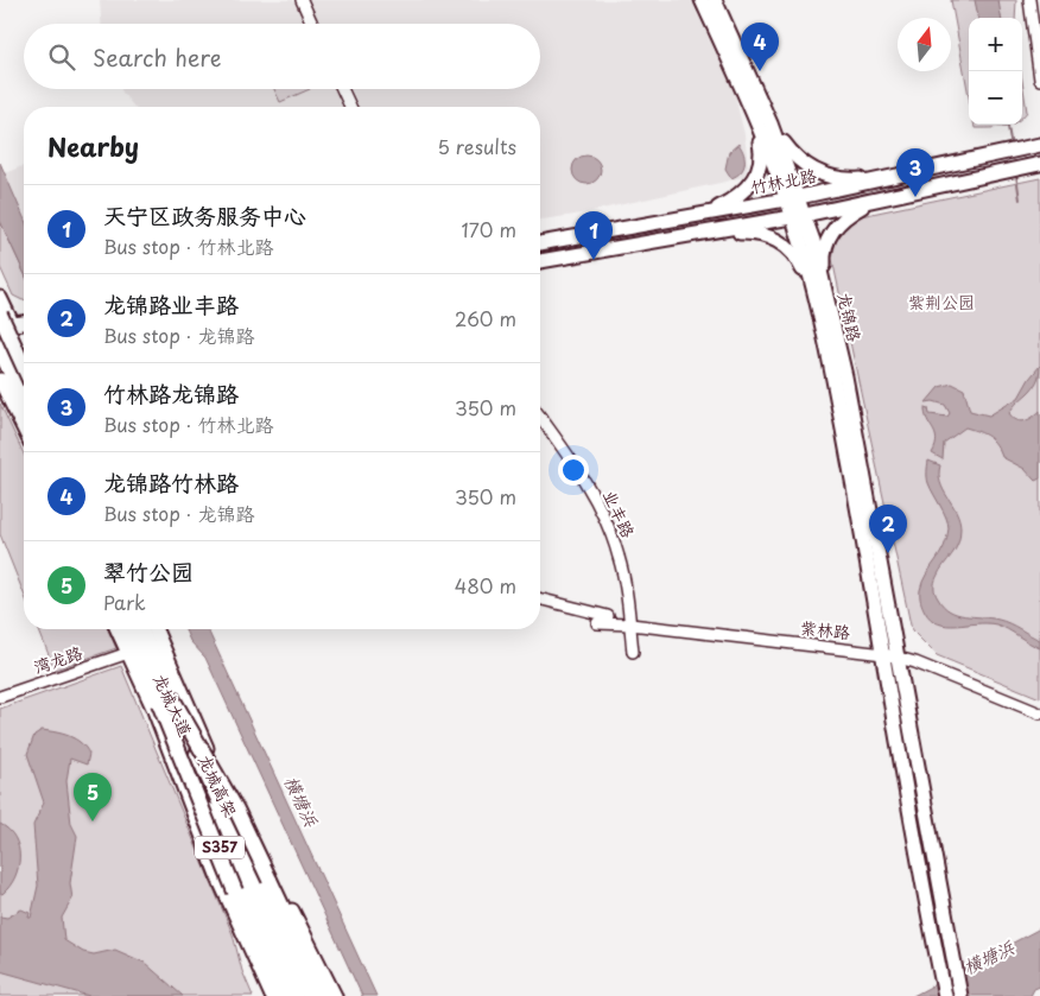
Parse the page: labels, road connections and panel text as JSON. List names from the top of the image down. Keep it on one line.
{"streets":{"highway":["龙城高架"],"main road":["竹林北路","龙锦路","龙城大道","S357"],"street":["业丰路","紫林路","湾龙路"]},"crossings":[["竹林北路","龙锦路"],["龙锦路","紫林路"],["业丰路","紫林路"],["湾龙路","龙城大道"],["龙城大道","龙城高架"]],"water":["横塘浜"],"parks":["紫荆公园"],"north":"top","page":{"map_buttons":["+","−"],"pins":["4","3","1","2","5"],"search":"Search here","heading":["Nearby","5 results"],"list":[{"mark":"1","name":"天宁区政务服务中心","note":"Bus stop · 竹林北路","value":"170 m"},{"mark":"2","name":"龙锦路业丰路","note":"Bus stop · 龙锦路","value":"260 m"},{"mark":"3","name":"竹林路龙锦路","note":"Bus stop · 竹林北路","value":"350 m"},{"mark":"4","name":"龙锦路竹林路","note":"Bus stop · 龙锦路","value":"350 m"},{"mark":"5","name":"翠竹公园","note":"Park","value":"480 m"}]}}
